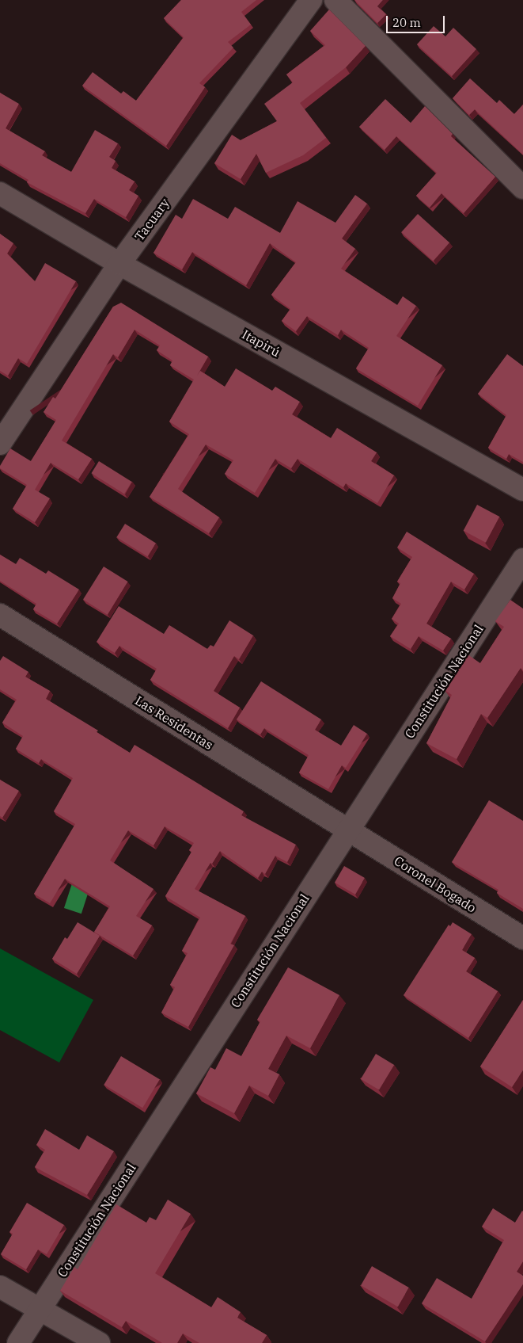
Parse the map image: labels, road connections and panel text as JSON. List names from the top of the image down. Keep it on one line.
{"streets":{"street":["Tacuary","Itapirú","Constitución Nacional","Las Residentas","Coronel Bogado"]},"crossings":[["Tacuary","Itapirú"],["Constitución Nacional","Las Residentas"],["Constitución Nacional","Coronel Bogado"],["Las Residentas","Coronel Bogado"]],"scale_bar":"20 m"}
